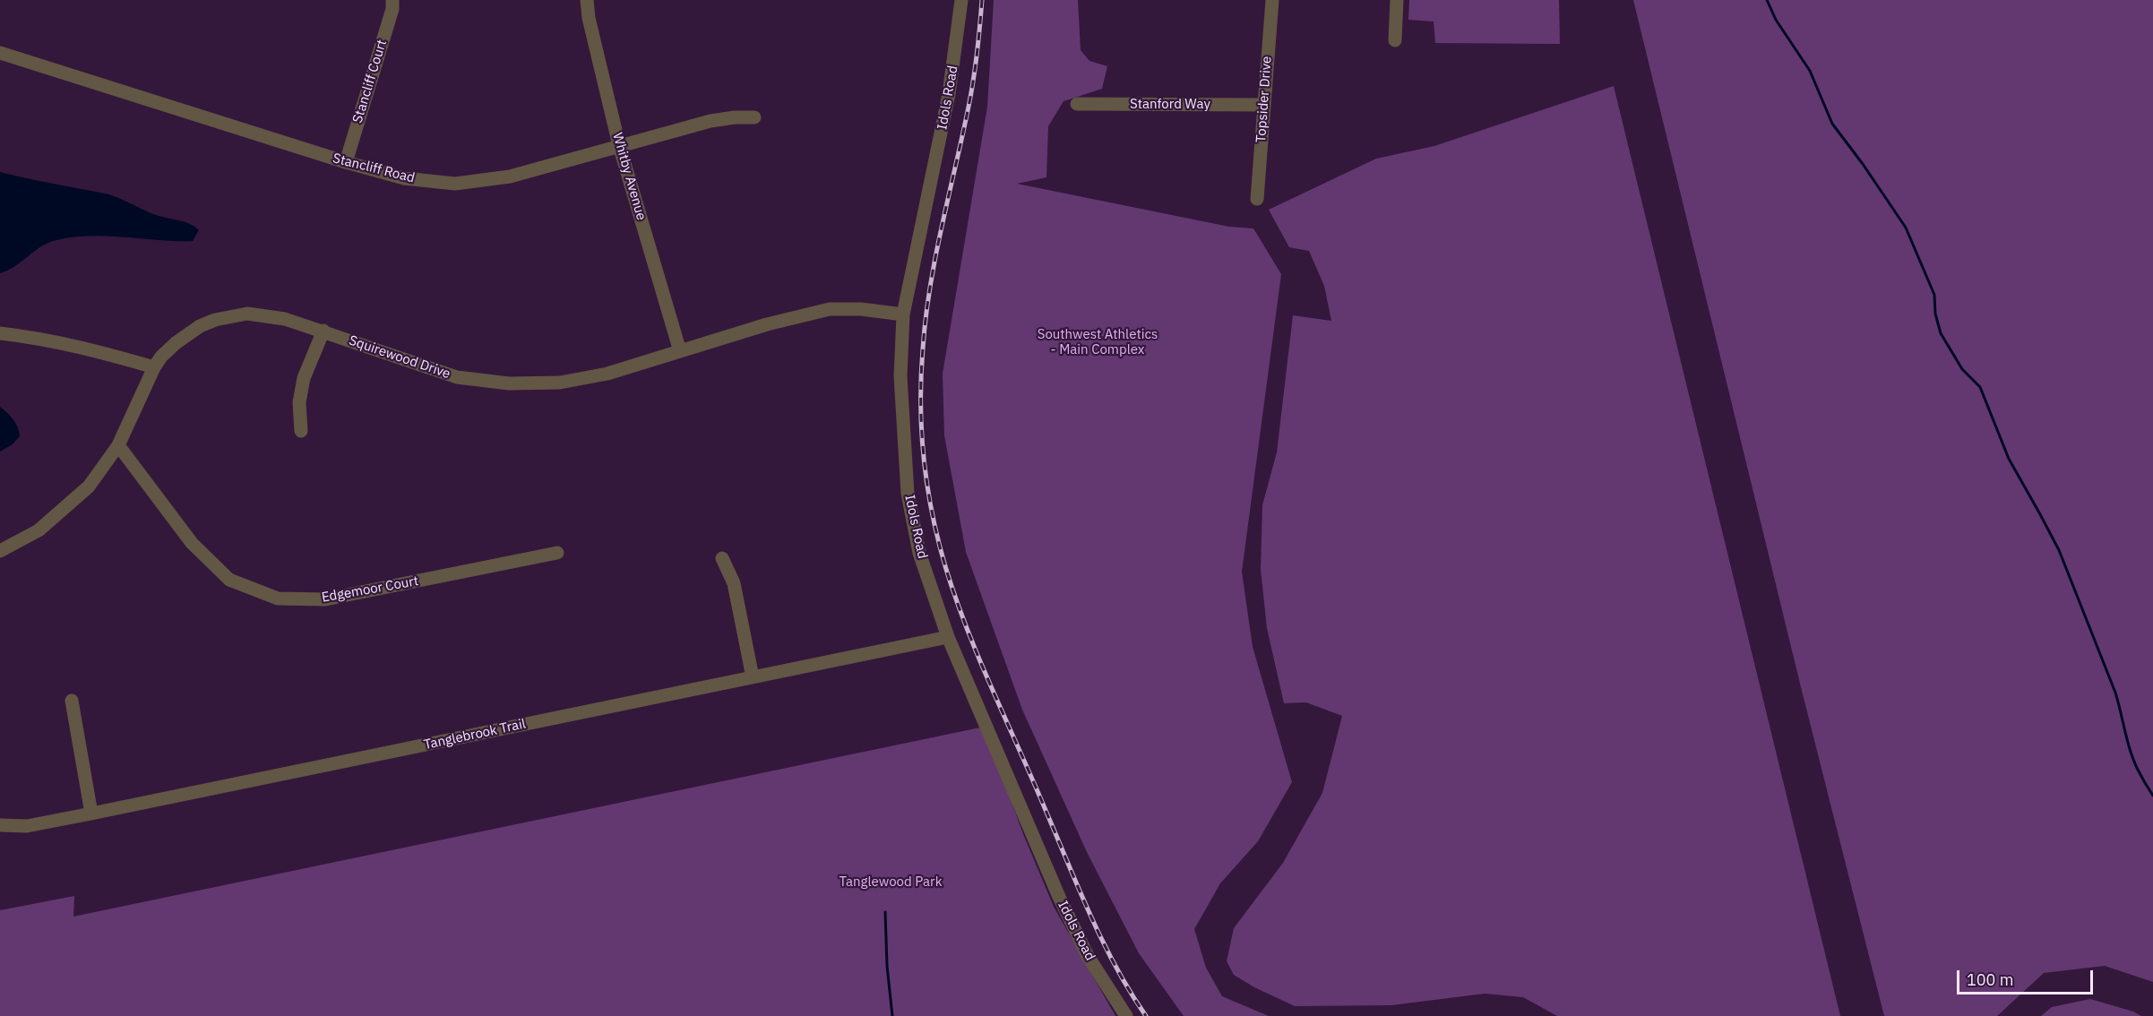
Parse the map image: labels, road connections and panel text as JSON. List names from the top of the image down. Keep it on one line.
{"streets":{"street":["Stancliff Court","Idols Road","Topsider Drive","Stanford Way","Stancliff Road","Whitby Avenue","Squirewood Drive","Edgemoor Court","Tanglebrook Trail"]},"crossings":[["Stancliff Court","Stancliff Road"],["Idols Road","Squirewood Drive"],["Idols Road","Tanglebrook Trail"],["Topsider Drive","Stanford Way"],["Stancliff Road","Whitby Avenue"],["Whitby Avenue","Squirewood Drive"],["Squirewood Drive","Edgemoor Court"]],"parks":["Southwest Athletics - Main Complex","Tanglewood Park"],"scale_bar":"100 m"}
